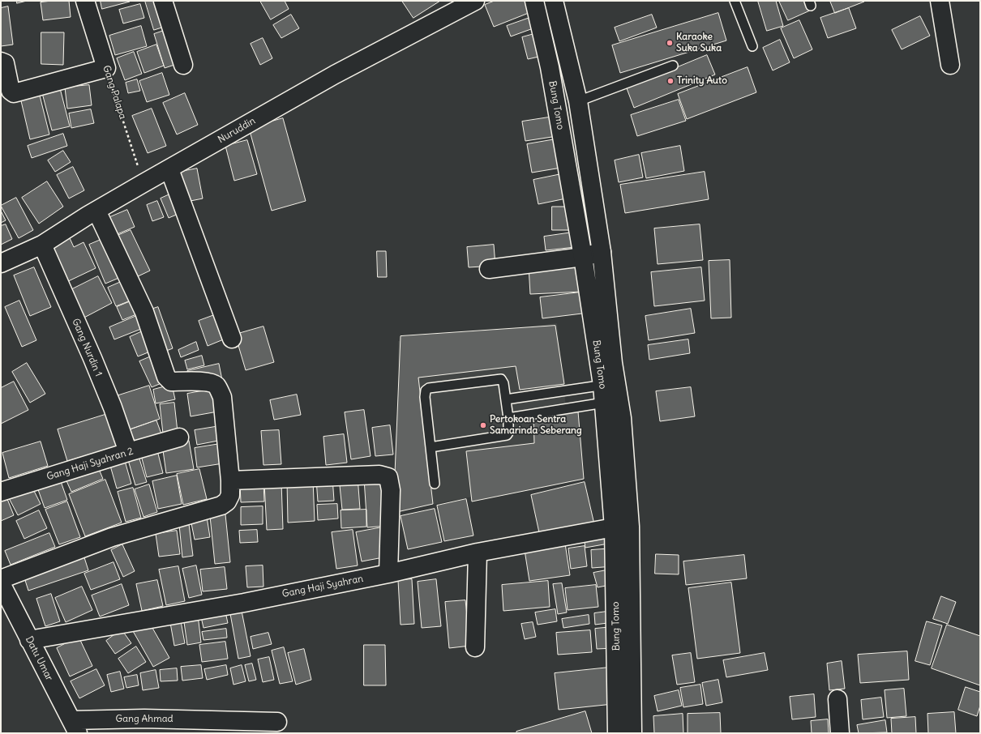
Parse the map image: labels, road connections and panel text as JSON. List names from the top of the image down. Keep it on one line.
{"streets":{"street":["Gang Palapa","Bung Tomo","Nuruddin","Gang Nurdin 1","Gang Haji Syahran 2","Gang Haji Syahran","Datu Umar","Gang Ahmad"]},"crossings":[["Gang Palapa","Nuruddin"],["Bung Tomo","Gang Haji Syahran"],["Nuruddin","Gang Nurdin 1"],["Gang Nurdin 1","Gang Haji Syahran 2"],["Gang Haji Syahran","Datu Umar"],["Datu Umar","Gang Ahmad"]],"places":["Karaoke Suka Suka","Trinity Auto","Pertokoan Sentra Samarinda Seberang"]}
